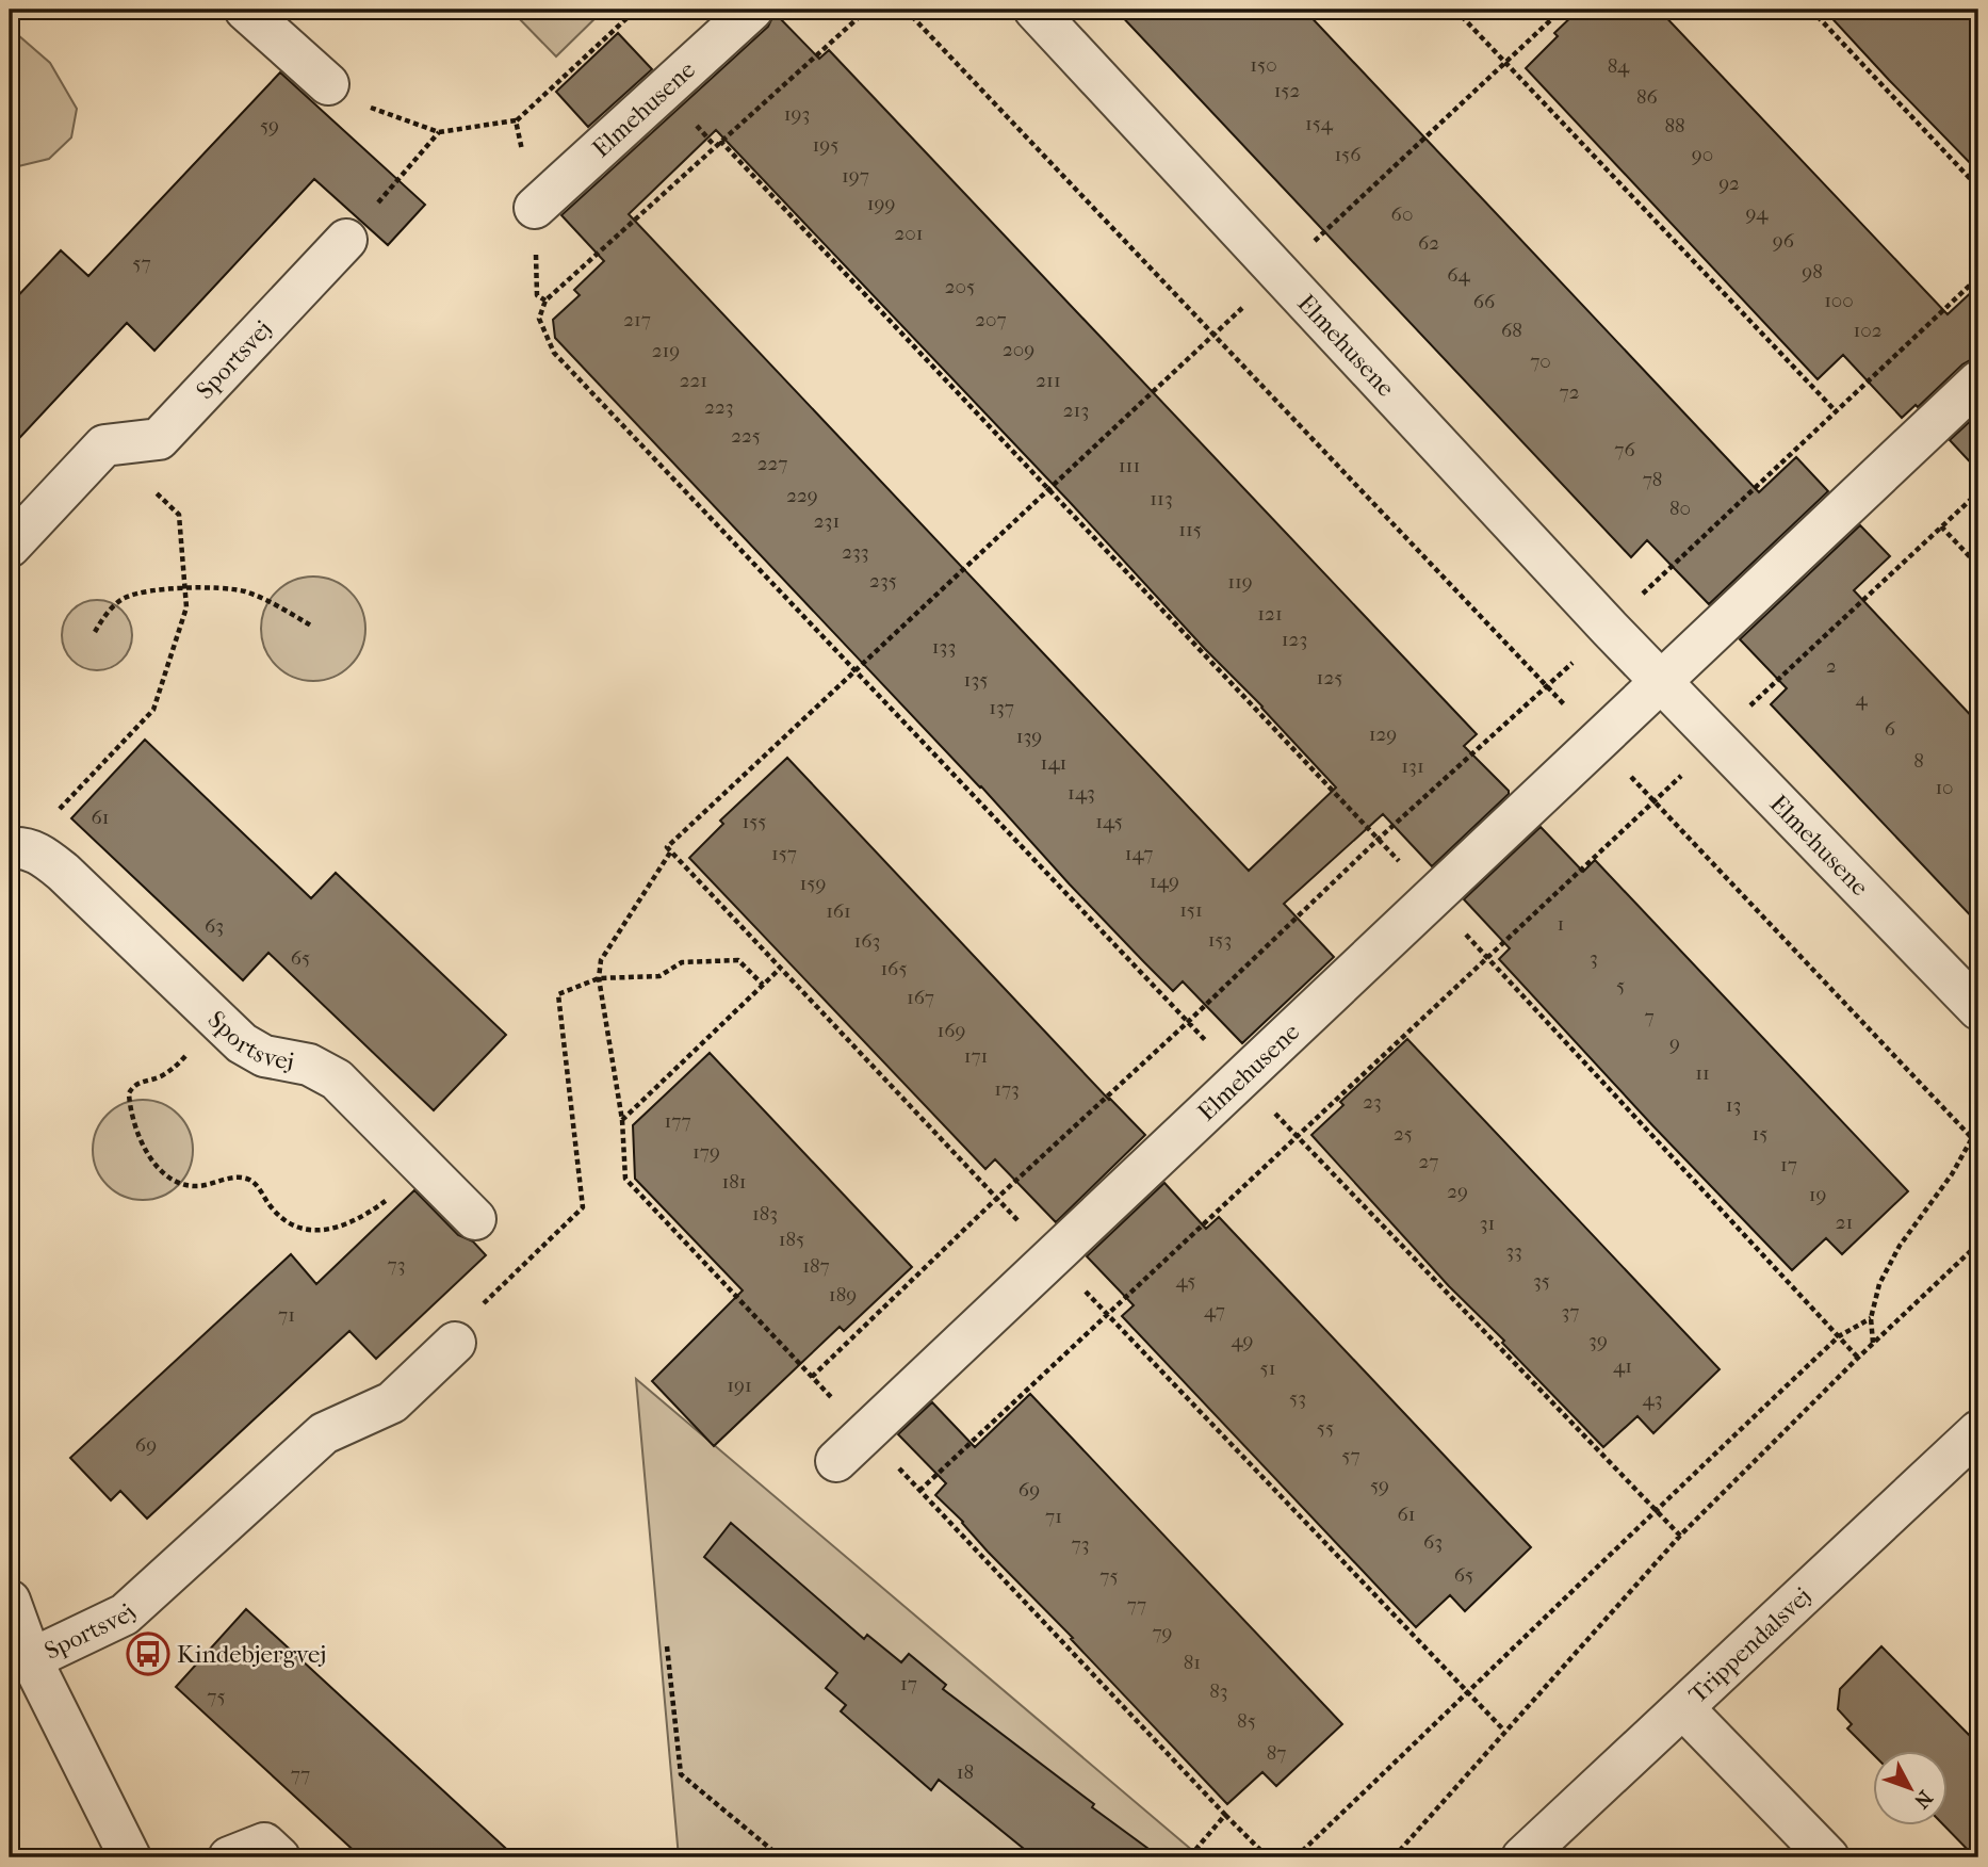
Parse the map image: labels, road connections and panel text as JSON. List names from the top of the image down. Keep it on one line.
{"streets":{"street":["Elmehusene","Sportsvej","Trippendalsvej"]},"places":{"bus stop":["Kindebjergvej"]},"house_numbers":["150","84","152","86","193","154","59","88","195","156","90","197","92","199","94","60","201","96","62","57","98","64","205","100","66","217","207","68","102","209","219","70","221","211","72","223","213","225","76","227","111","78","229","113","80","231","115","233","235","119","121","123","133","2","125","135","4","137","6","129","139","8","141","131","10","143","61","155","145","157","147","149","159","151","161","1","63","153","163","65","3","165","5","167","7","169","9","171","11","173","23","13","177","25","15","179","27","17","181","29","19","183","21","31","185","33","73","187","45","35","189","47","37","71","49","39","41","51","191","53","43","55","69","57","59","69","61","71","63","73","65","75","77","79","81","17","83","75","85","87","18","77"],"north":"bottom right"}
